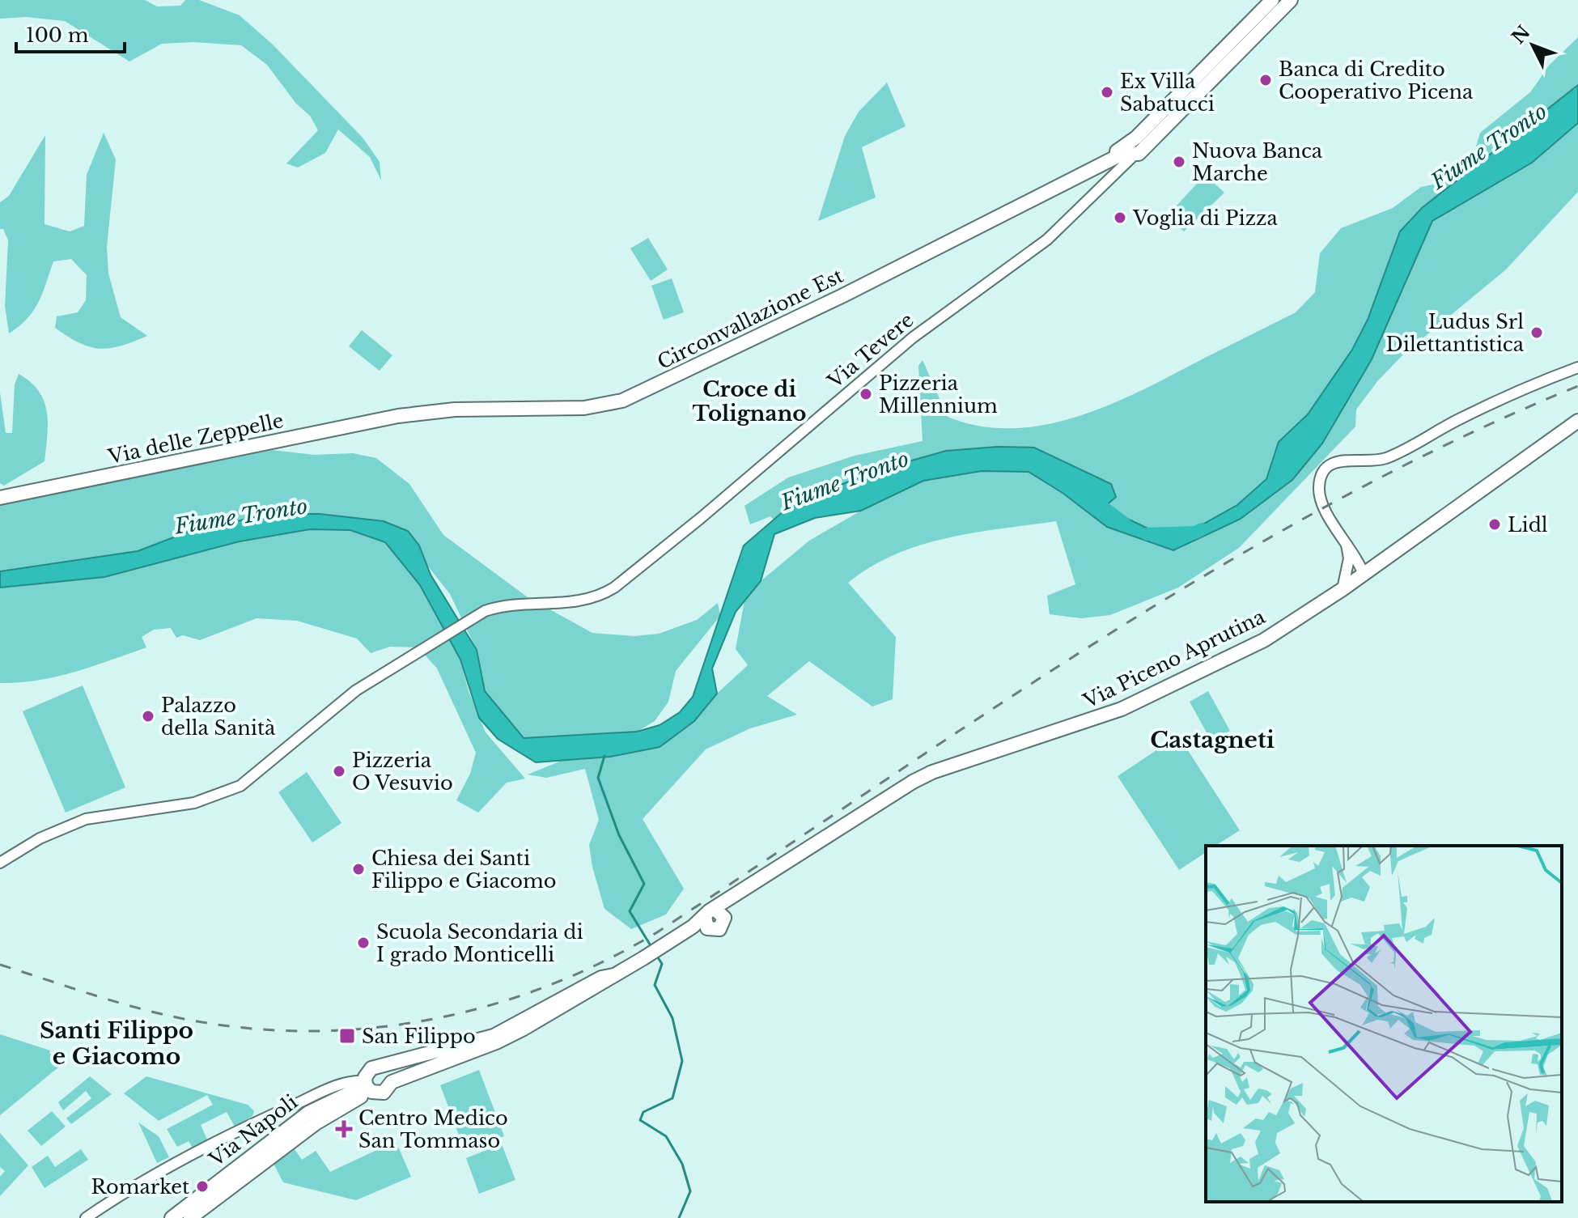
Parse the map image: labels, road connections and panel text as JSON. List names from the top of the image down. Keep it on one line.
{"streets":{"main road":["Circonvallazione Est","Via delle Zeppelle","Via Piceno Aprutina","Via Napoli"],"street":["Via Tevere"]},"crossings":[["Circonvallazione Est","Via Tevere"],["Circonvallazione Est","Via delle Zeppelle"]],"districts":["Croce di Tolignano","Castagneti","Santi Filippo e Giacomo"],"water":["Fiume Tronto"],"places":{"other":["Banca di Credito Cooperativo Picena","Ex Villa Sabatucci","Nuova Banca Marche","Voglia di Pizza","Ludus Srl Dilettantistica","Pizzeria Millennium","Lidl","Palazzo della Sanità","Pizzeria O Vesuvio","Chiesa dei Santi Filippo e Giacomo","Scuola Secondaria di I grado Monticelli","Romarket"],"transit":["San Filippo"],"health":["Centro Medico San Tommaso"]},"scale_bar":"100 m","north":"top left"}
